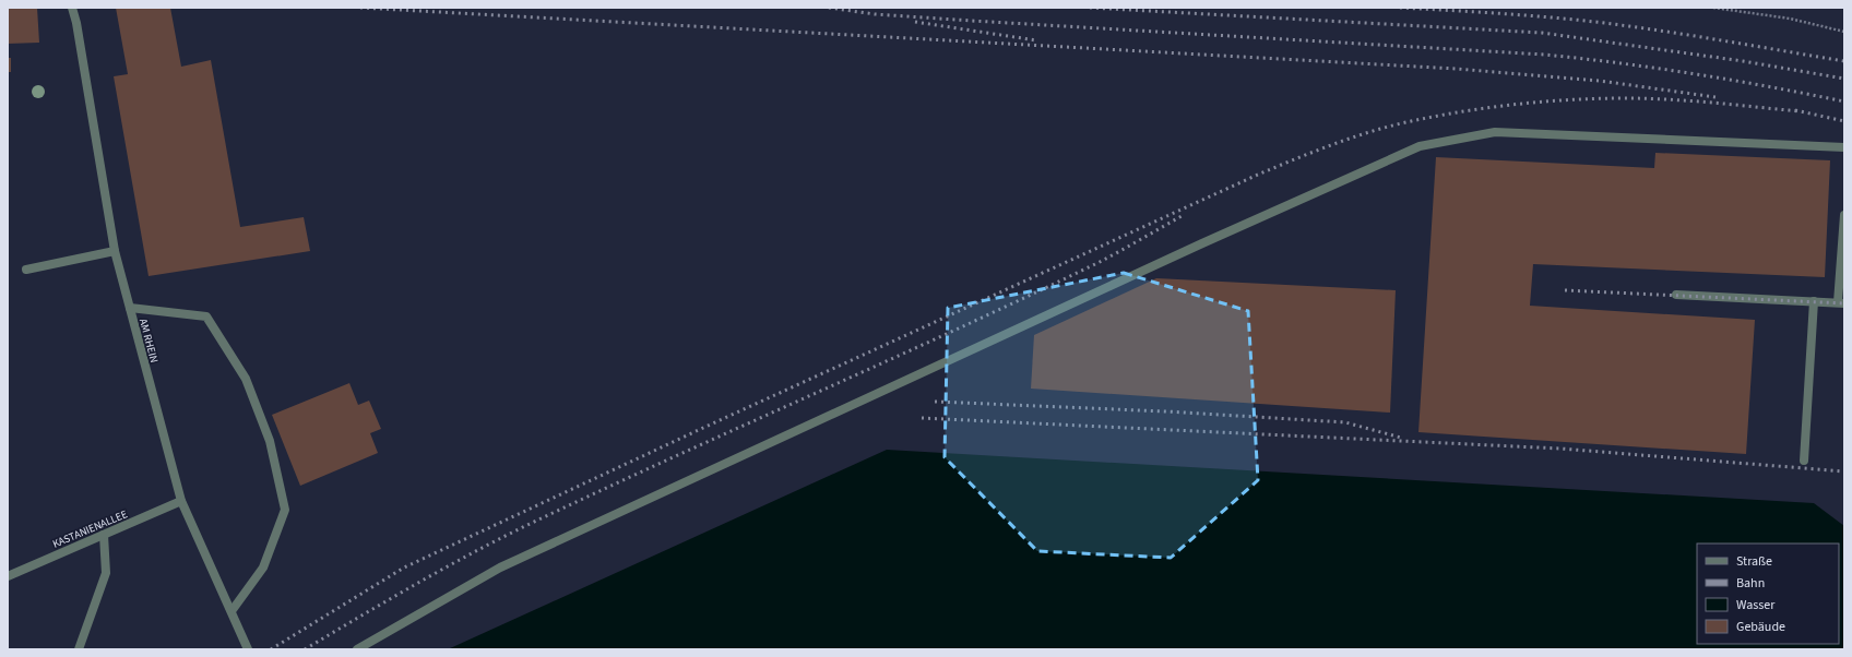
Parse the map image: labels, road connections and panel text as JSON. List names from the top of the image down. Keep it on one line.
{"streets":{"street":["AM RHEIN","KASTANIENALLEE"]},"crossings":[["AM RHEIN","KASTANIENALLEE"]],"legend":["Straße","Bahn","Wasser","Gebäude"]}
